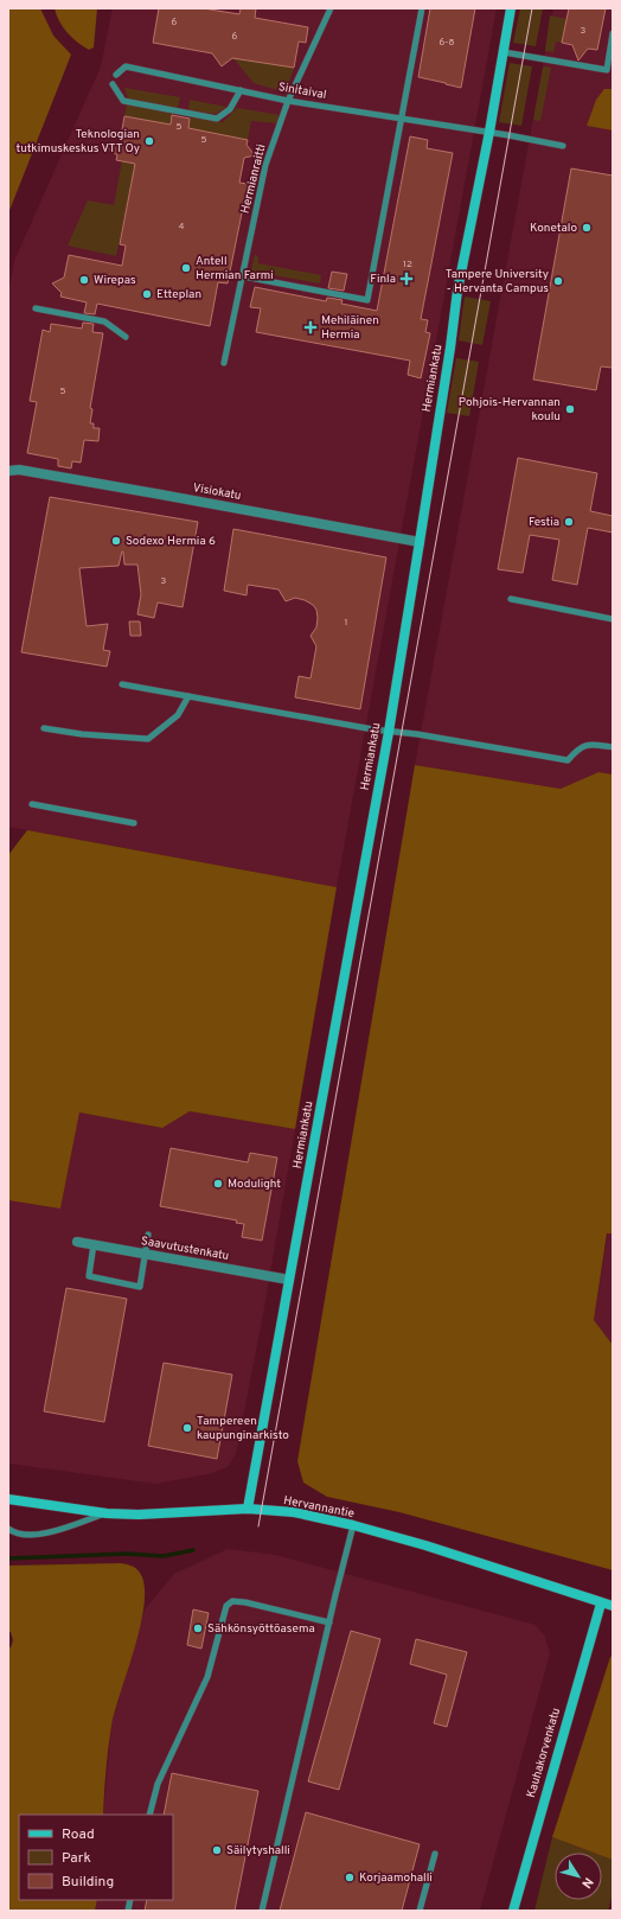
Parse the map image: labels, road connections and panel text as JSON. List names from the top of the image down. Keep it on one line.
{"streets":{"street":["Hermiankatu","Visiokatu","Saavutustenkatu","Hervannantie","Kauhakorvenkatu"],"lane":["Sinitaival","Hermianraitti"]},"crossings":[["Sinitaival","Hermianraitti"],["Sinitaival","Hermiankatu"],["Hermiankatu","Visiokatu"],["Hermiankatu","Saavutustenkatu"],["Hermiankatu","Hervannantie"],["Hervannantie","Kauhakorvenkatu"]],"places":{"other":["Teknologian tutkimuskeskus VTT Oy","Konetalo","Antell Hermian Farmi","Wirepas","Tampere University - Hervanta Campus","Etteplan","Pohjois-Hervannan koulu","Festia","Sodexo Hermia 6","Modulight","Tampereen kaupunginarkisto","Sähkönsyöttöasema","Säilytyshalli","Korjaamohalli"],"health":["Finla","Mehiläinen Hermia"]},"house_numbers":["6","3","6","6-8","5","5","4","12","5","3","1"],"legend":["Road","Park","Building"],"north":"bottom right"}
